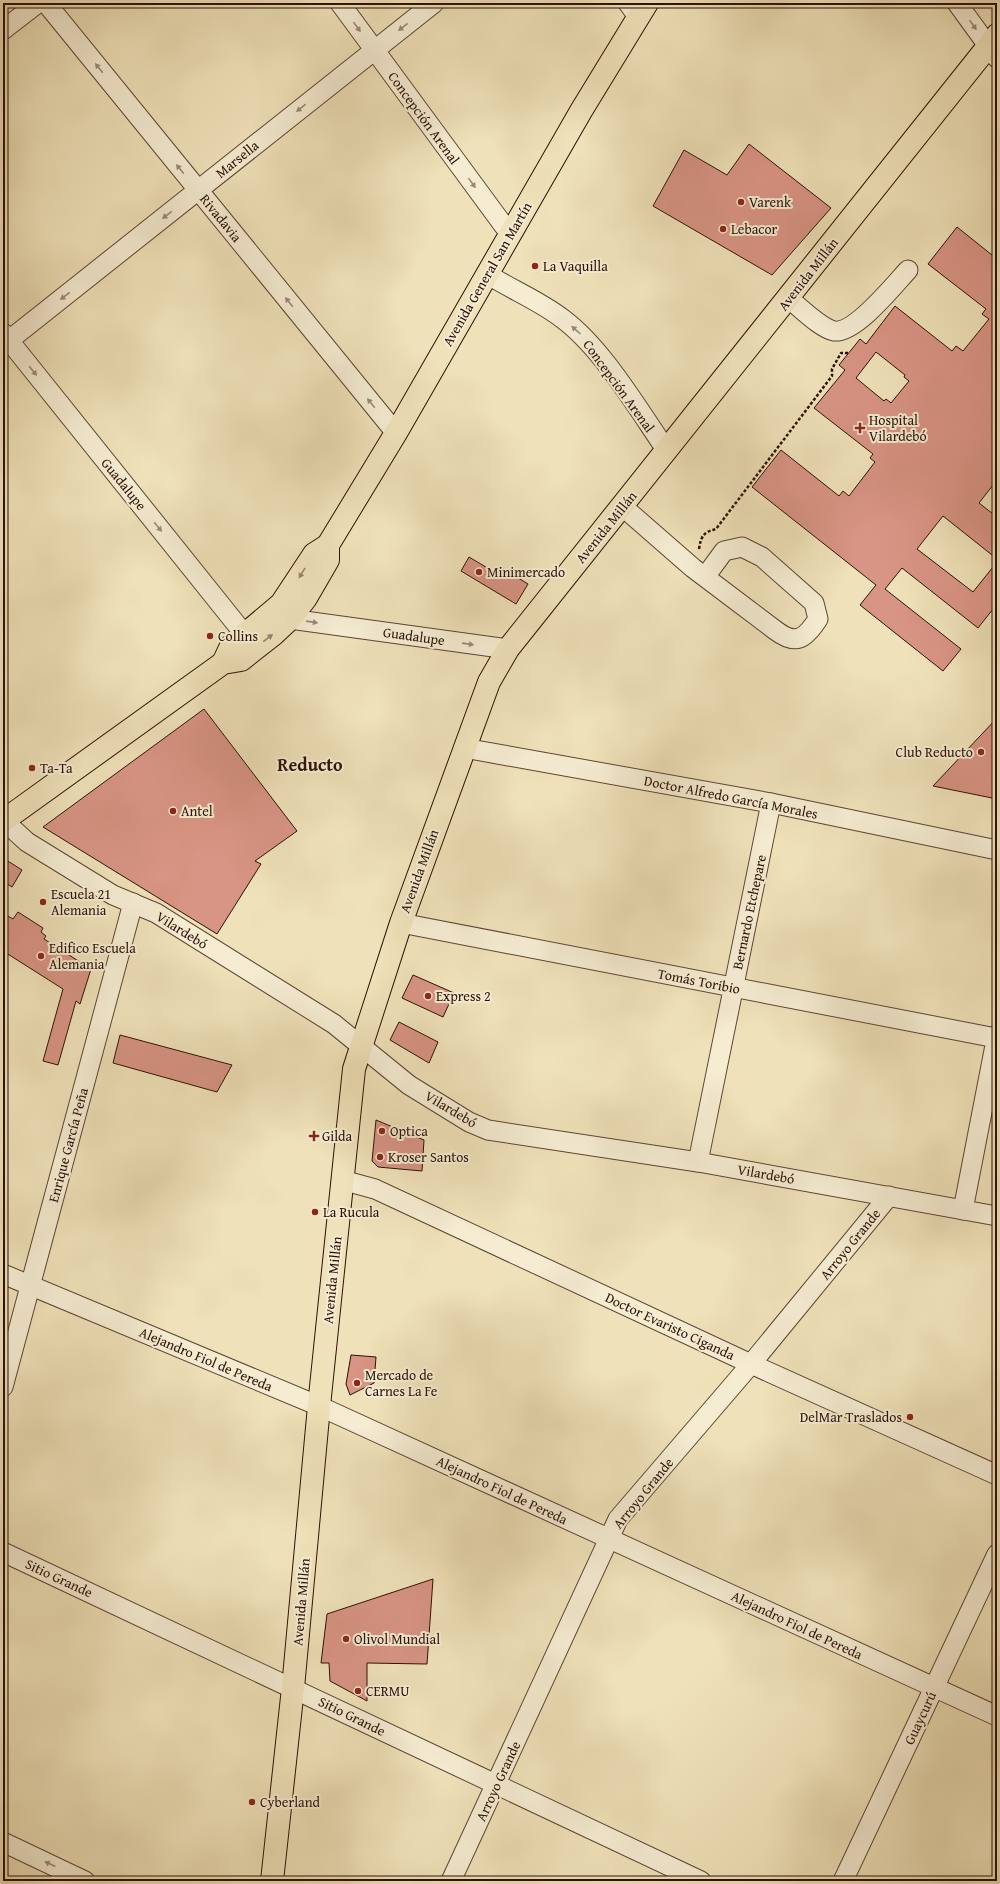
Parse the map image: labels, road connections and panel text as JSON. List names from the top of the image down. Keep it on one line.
{"streets":{"main road":["Avenida General San Martín","Avenida Millán"],"street":["Concepción Arenal","Marsella","Rivadavia","Guadalupe","Doctor Alfredo García Morales","Bernardo Etchepare","Vilardebó","Tomás Toribio","Enrique García Peña","Arroyo Grande","Doctor Evaristo Ciganda","Alejandro Fiol de Pereda","Sitio Grande","Guaycurú"]},"crossings":[["Concepción Arenal","Marsella"],["Concepción Arenal","Avenida General San Martín"],["Concepción Arenal","Avenida Millán"],["Marsella","Rivadavia"],["Marsella","Guadalupe"],["Rivadavia","Avenida General San Martín"],["Avenida General San Martín","Guadalupe"],["Avenida General San Martín","Vilardebó"],["Avenida Millán","Guadalupe"],["Avenida Millán","Doctor Alfredo García Morales"],["Avenida Millán","Vilardebó"],["Avenida Millán","Tomás Toribio"],["Avenida Millán","Doctor Evaristo Ciganda"],["Avenida Millán","Alejandro Fiol de Pereda"],["Avenida Millán","Sitio Grande"],["Doctor Alfredo García Morales","Bernardo Etchepare"],["Bernardo Etchepare","Vilardebó"],["Bernardo Etchepare","Tomás Toribio"],["Vilardebó","Enrique García Peña"],["Vilardebó","Arroyo Grande"],["Enrique García Peña","Alejandro Fiol de Pereda"],["Arroyo Grande","Doctor Evaristo Ciganda"],["Arroyo Grande","Alejandro Fiol de Pereda"],["Arroyo Grande","Sitio Grande"],["Alejandro Fiol de Pereda","Guaycurú"]],"one_way":["Marsella","Rivadavia","Guadalupe"],"districts":["Reducto"],"places":{"other":["Varenk","Lebacor","La Vaquilla","Minimercado","Collins","Club Reducto","Ta-Ta","Antel","Escuela 21 Alemania","Edifico Escuela Alemania","Express 2","Optica","Kroser Santos","La Rucula","Mercado de Carnes La Fe","DelMar Traslados","Olivol Mundial","CERMU","Cyberland"],"health":["Hospital Vilardebó","Gilda"]}}
